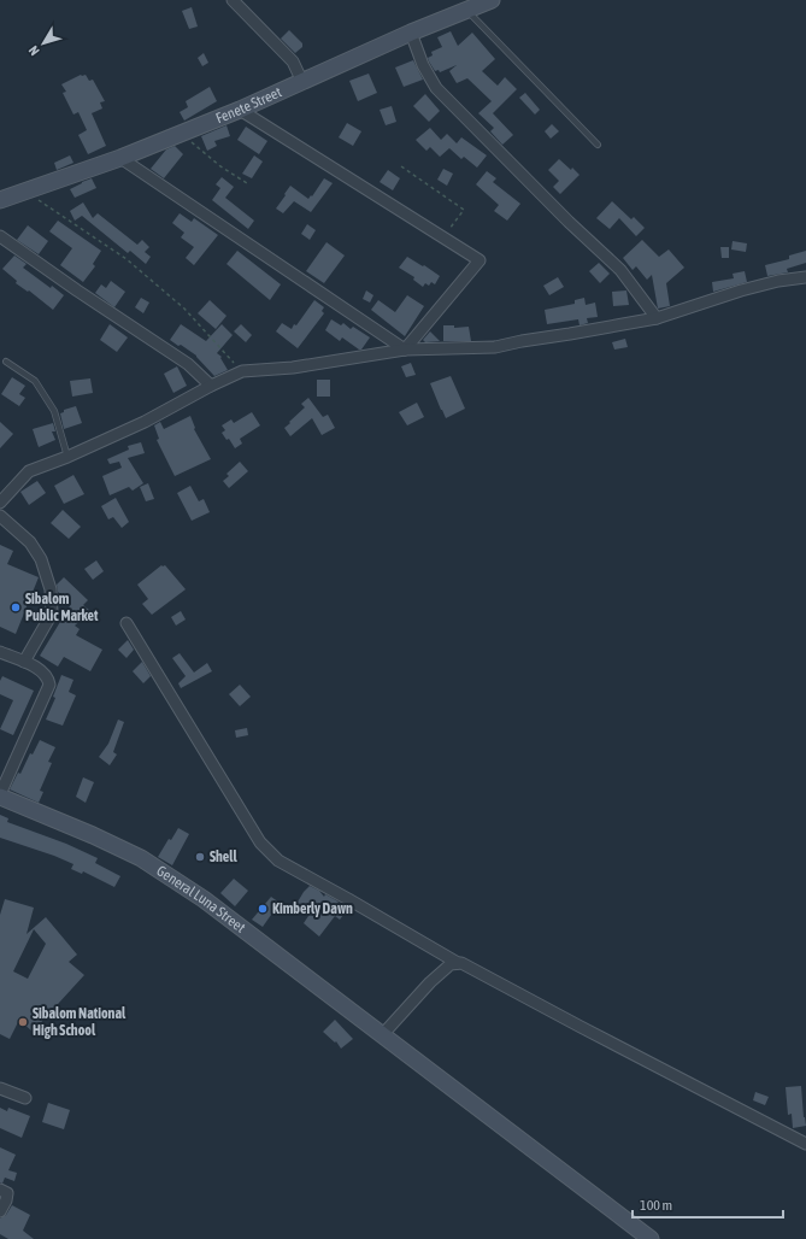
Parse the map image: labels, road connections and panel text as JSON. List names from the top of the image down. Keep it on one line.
{"streets":{"main road":["Fenete Street","General Luna Street"]},"places":["Sibalom Public Market","Shell","Kimberly Dawn","Sibalom National High School"],"scale_bar":"100 m","north":"bottom left"}
